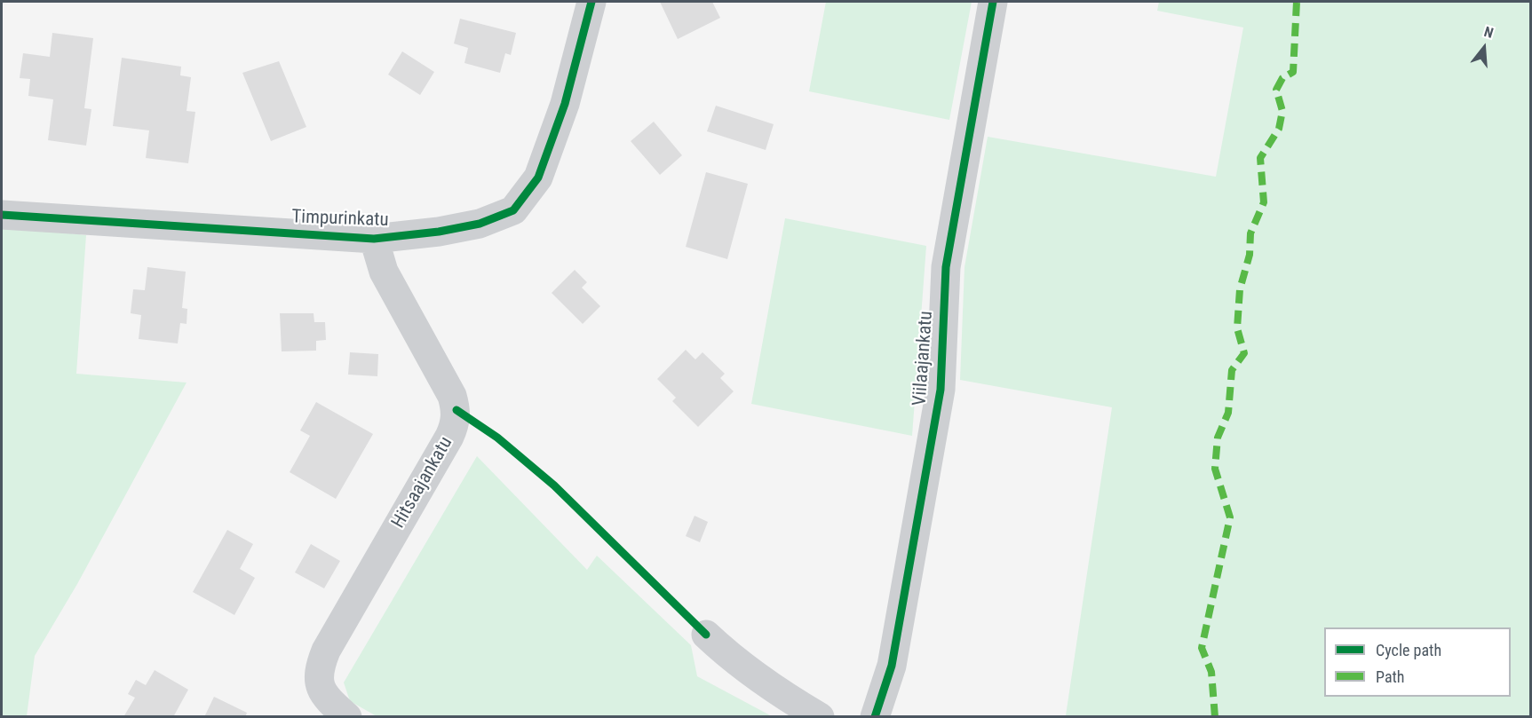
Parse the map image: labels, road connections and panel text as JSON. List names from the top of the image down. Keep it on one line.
{"streets":{"street":["Timpurinkatu","Viilaajankatu","Hitsaajankatu"]},"crossings":[["Timpurinkatu","Hitsaajankatu"]],"legend":["Cycle path","Path"],"north":"top"}
